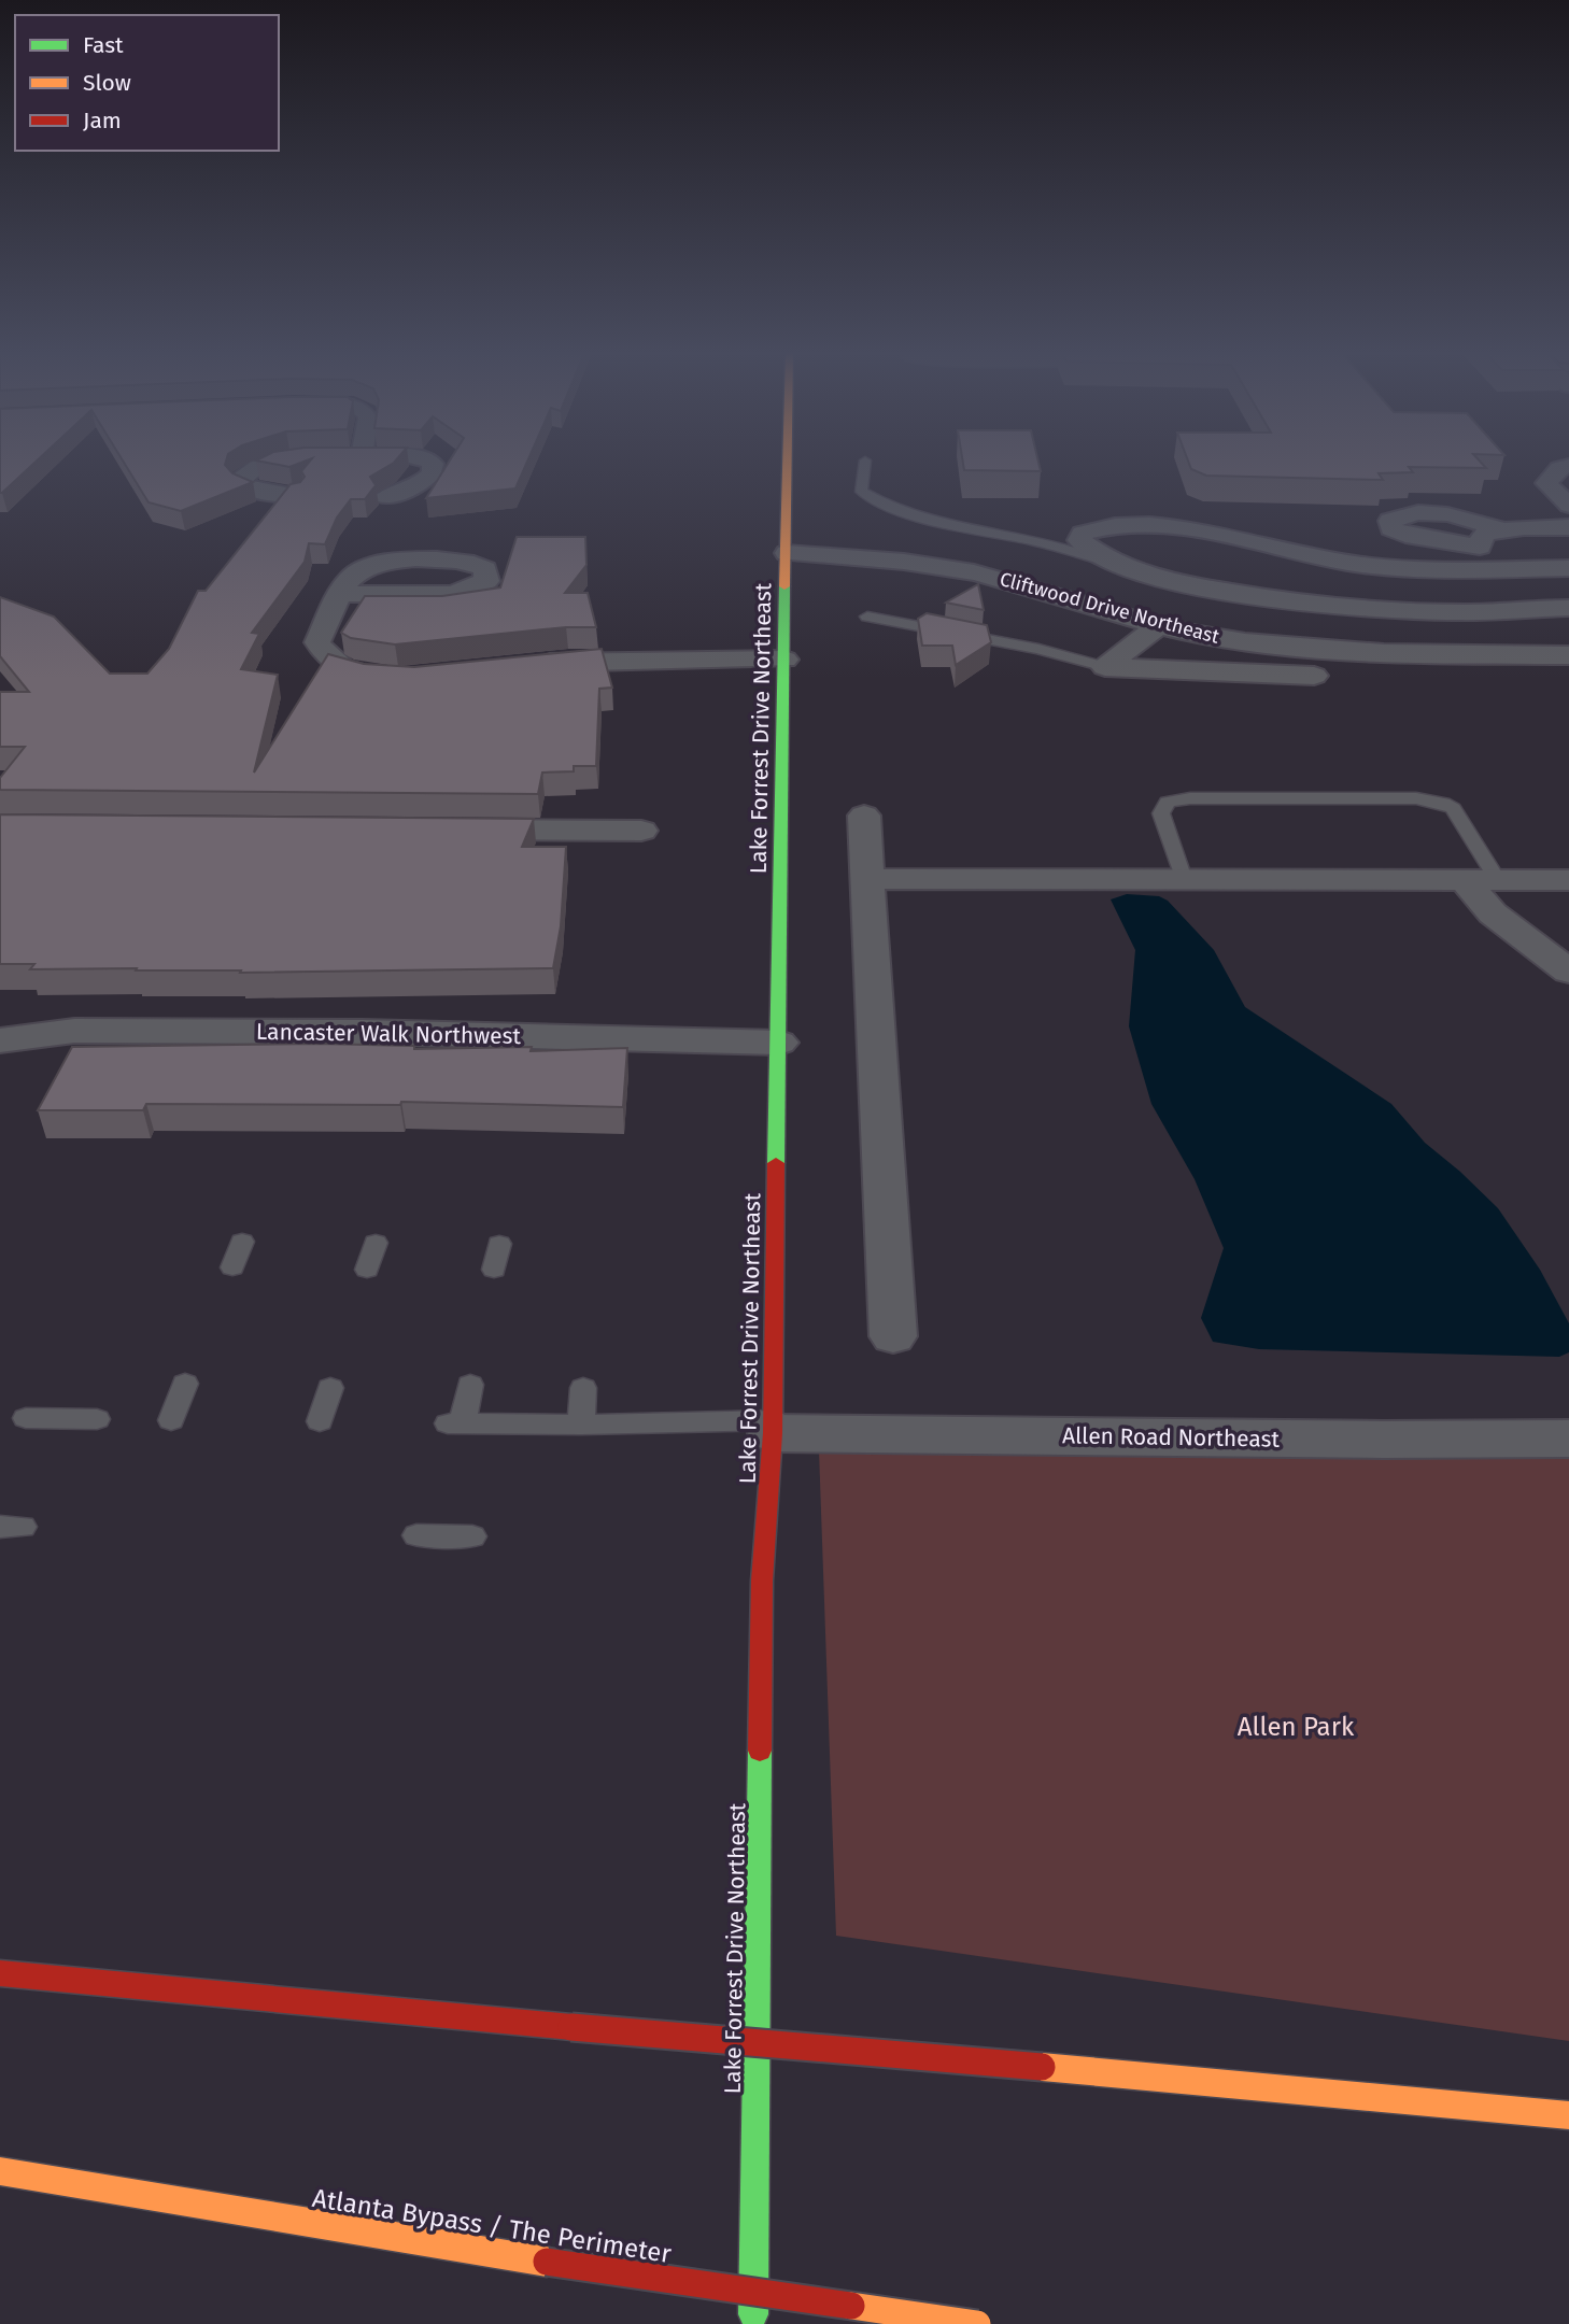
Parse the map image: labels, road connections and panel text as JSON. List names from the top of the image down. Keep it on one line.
{"streets":{"main road":["Lake Forrest Drive Northeast","Atlanta Bypass / The Perimeter"],"street":["Cliftwood Drive Northeast","Lancaster Walk Northwest","Allen Road Northeast"]},"crossings":[["Cliftwood Drive Northeast","Lake Forrest Drive Northeast"],["Lake Forrest Drive Northeast","Lancaster Walk Northwest"],["Lake Forrest Drive Northeast","Allen Road Northeast"]],"parks":["Allen Park"],"legend":["Fast","Slow","Jam"]}
